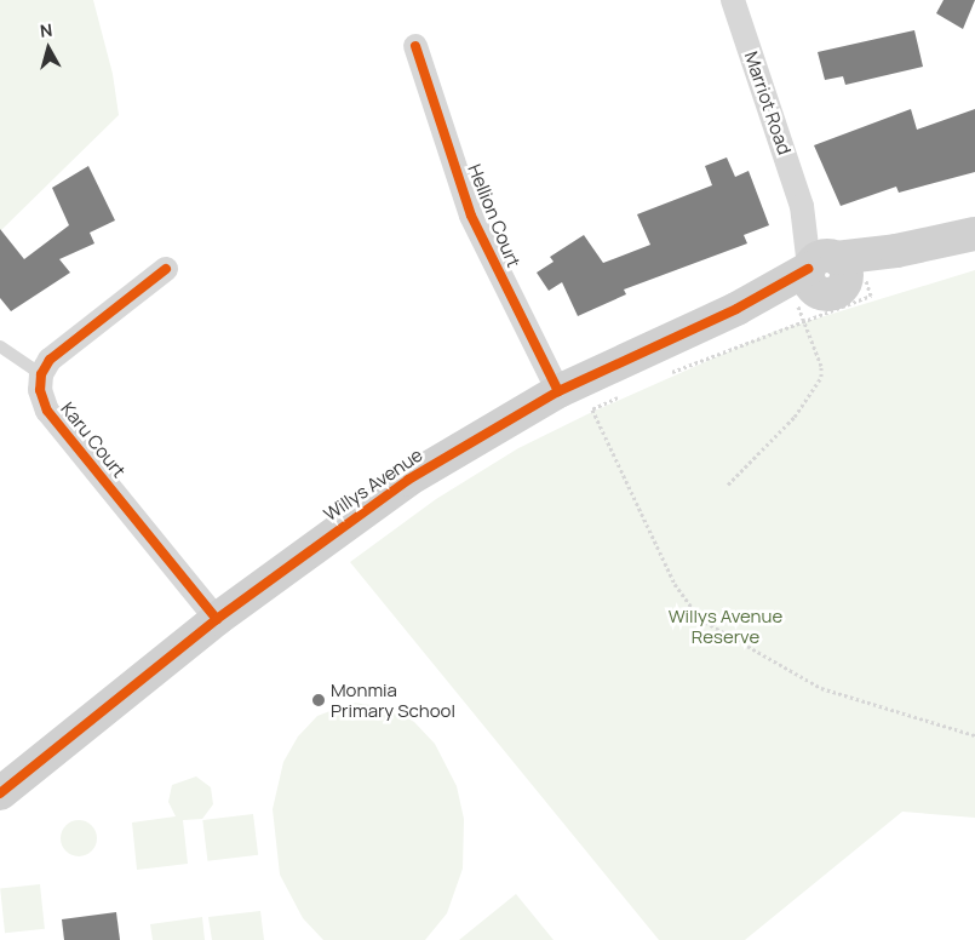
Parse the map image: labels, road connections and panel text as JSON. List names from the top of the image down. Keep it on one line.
{"streets":{"street":["Marriot Road","Hellion Court","Karu Court","Willys Avenue"]},"crossings":[["Marriot Road","Willys Avenue"],["Hellion Court","Willys Avenue"],["Karu Court","Willys Avenue"]],"parks":["Willys Avenue Reserve"],"places":["Monmia Primary School"],"north":"top"}
